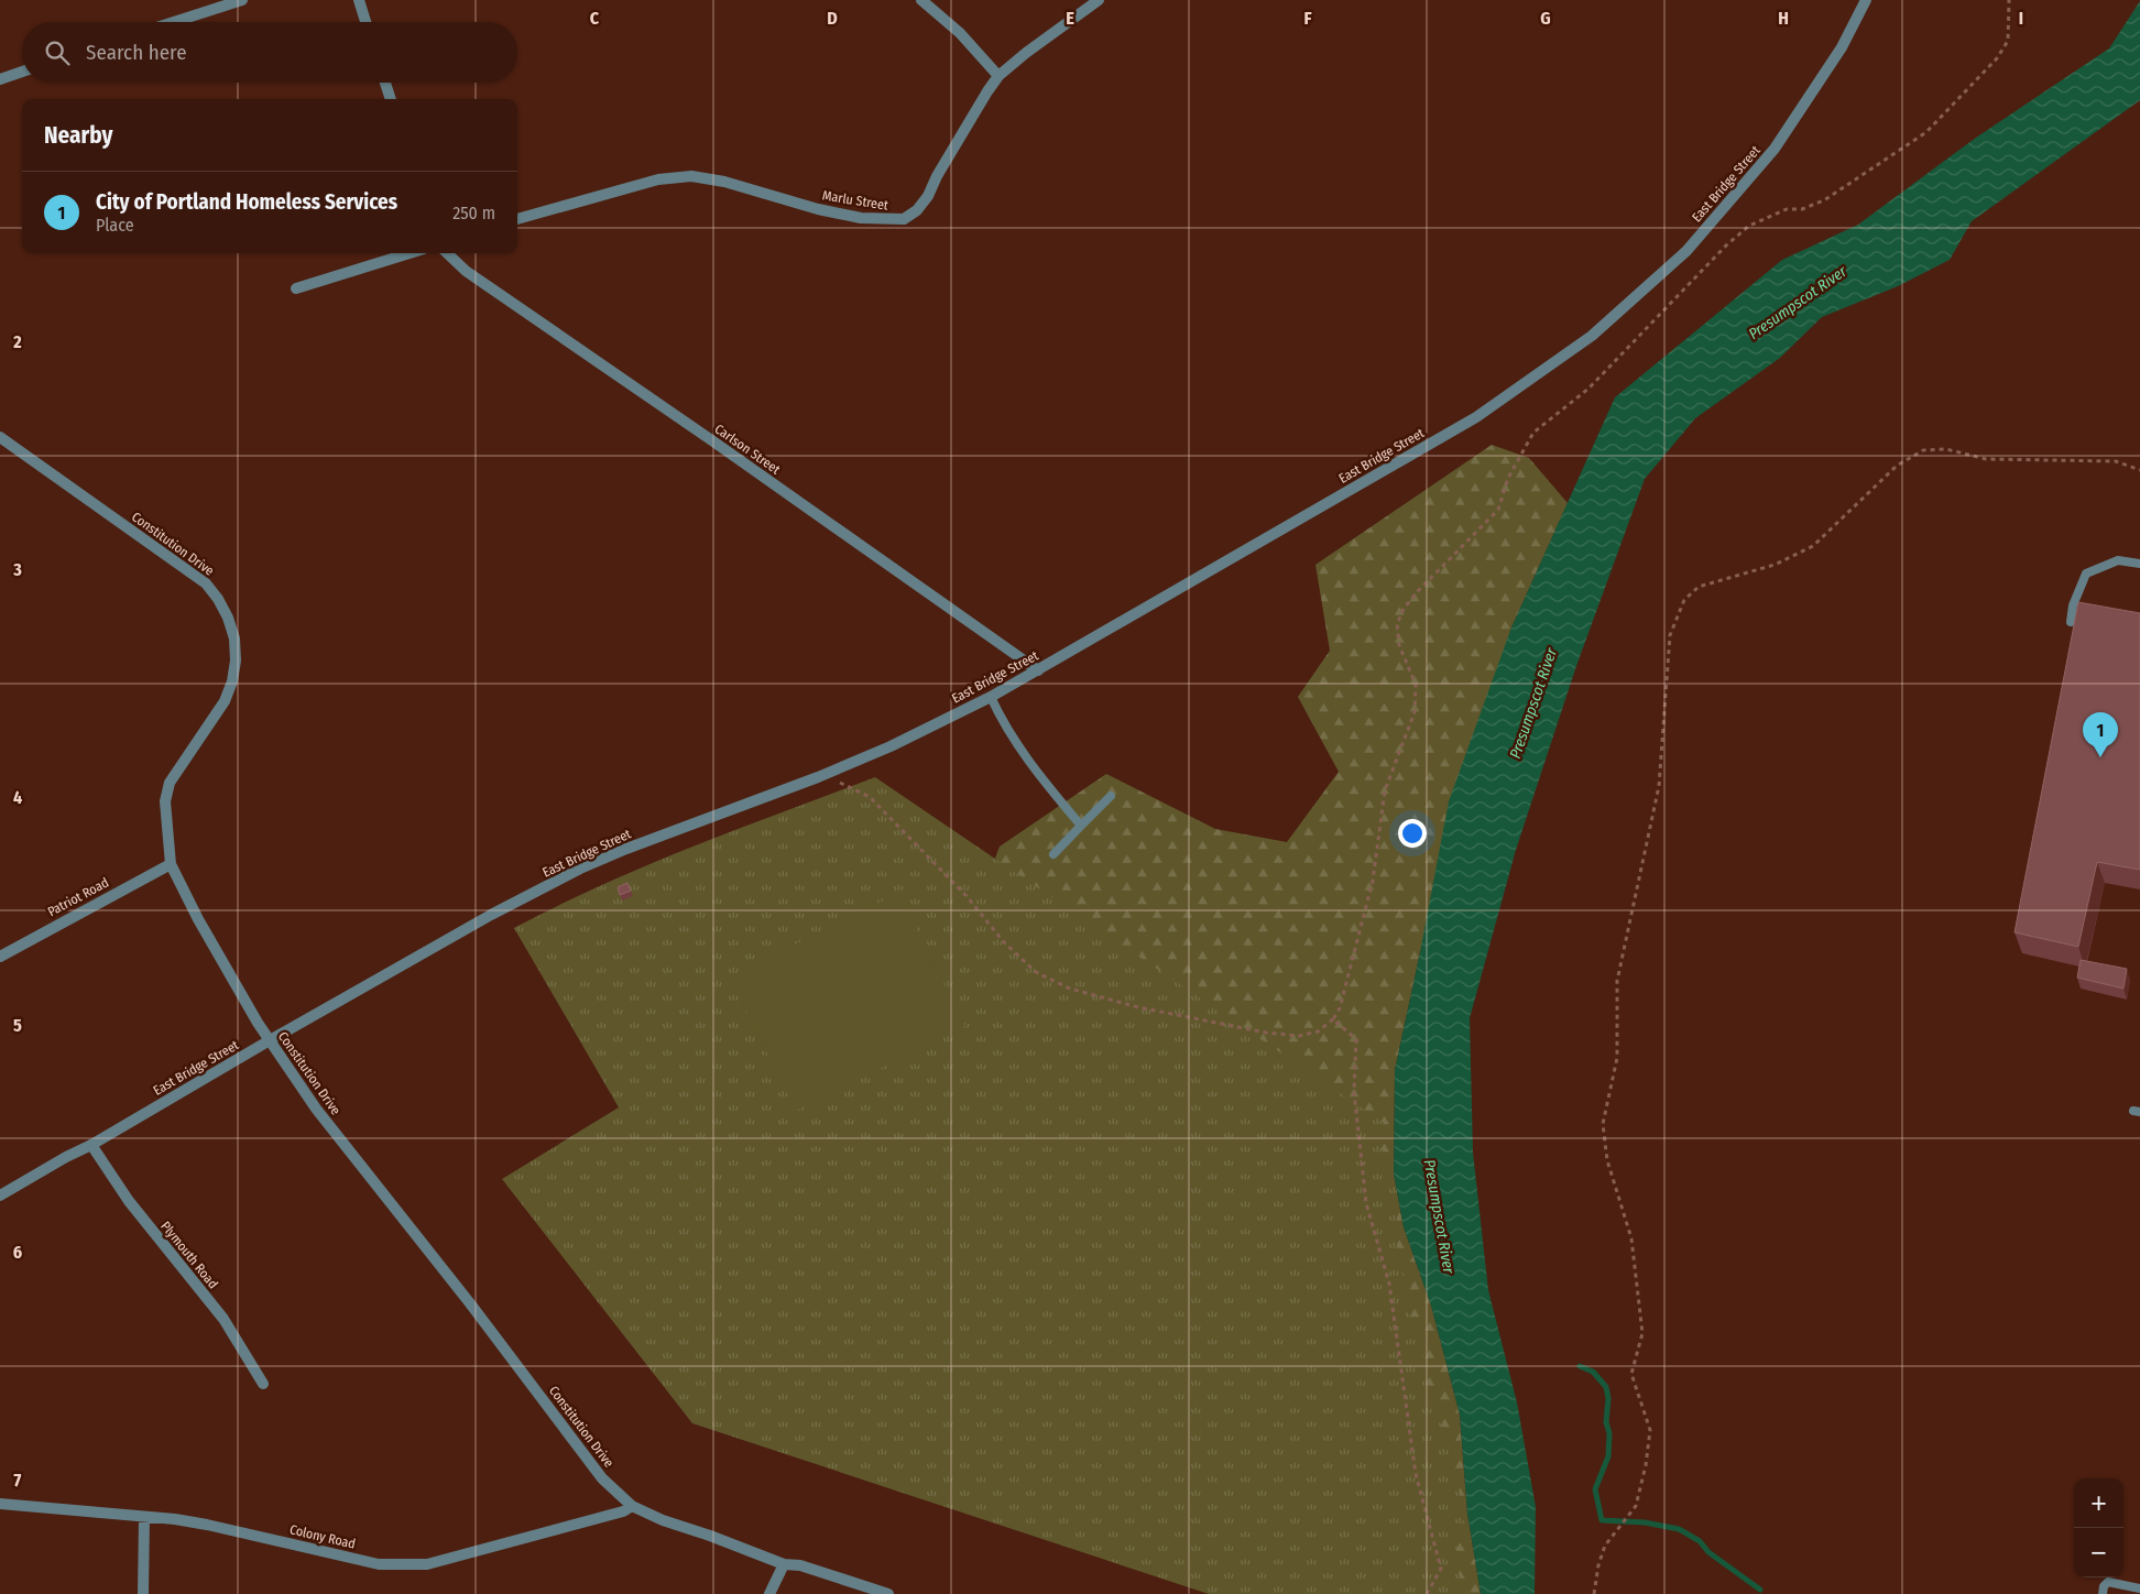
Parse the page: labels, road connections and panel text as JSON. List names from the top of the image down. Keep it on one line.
{"streets":{"street":["East Bridge Street","Marlu Street","Carlson Street","Constitution Drive","Patriot Road","Plymouth Road","Colony Road"]},"crossings":[["East Bridge Street","Carlson Street"],["East Bridge Street","Constitution Drive"],["East Bridge Street","Plymouth Road"],["Constitution Drive","Patriot Road"],["Constitution Drive","Colony Road"]],"water":["Presumpscot River"],"page":{"search":"Search here","heading":"Nearby","list":[{"mark":"1","name":"City of Portland Homeless Services","note":"Place","value":"250 m"}],"pins":"1","map_buttons":["+","−"]},"grid":{"columns":["C","D","E","F","G","H","I"],"rows":["2","3","4","5","6","7"]}}
